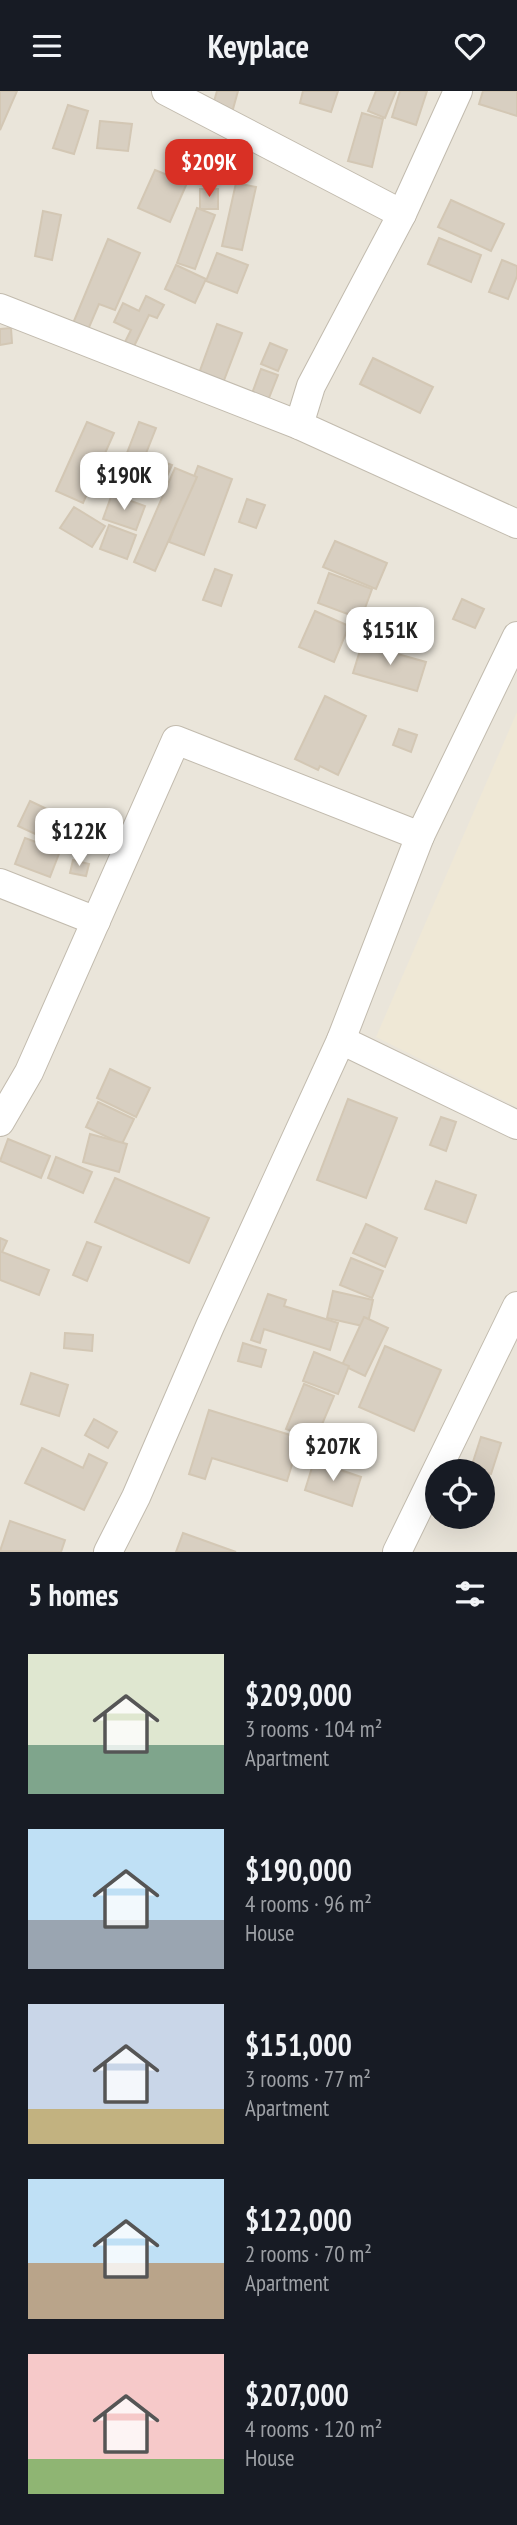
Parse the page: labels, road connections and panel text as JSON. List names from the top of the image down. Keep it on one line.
{"page":{"header":"Keyplace","price":["$209K","$190K","$151K","$122K","$207K"],"heading":"5 homes","list":[{"name":"$209,000","note":"3 rooms · 104 m² · Apartment"},{"name":"$190,000","note":"4 rooms · 96 m² · House"},{"name":"$151,000","note":"3 rooms · 77 m² · Apartment"},{"name":"$122,000","note":"2 rooms · 70 m² · Apartment"},{"name":"$207,000","note":"4 rooms · 120 m² · House"}]}}
